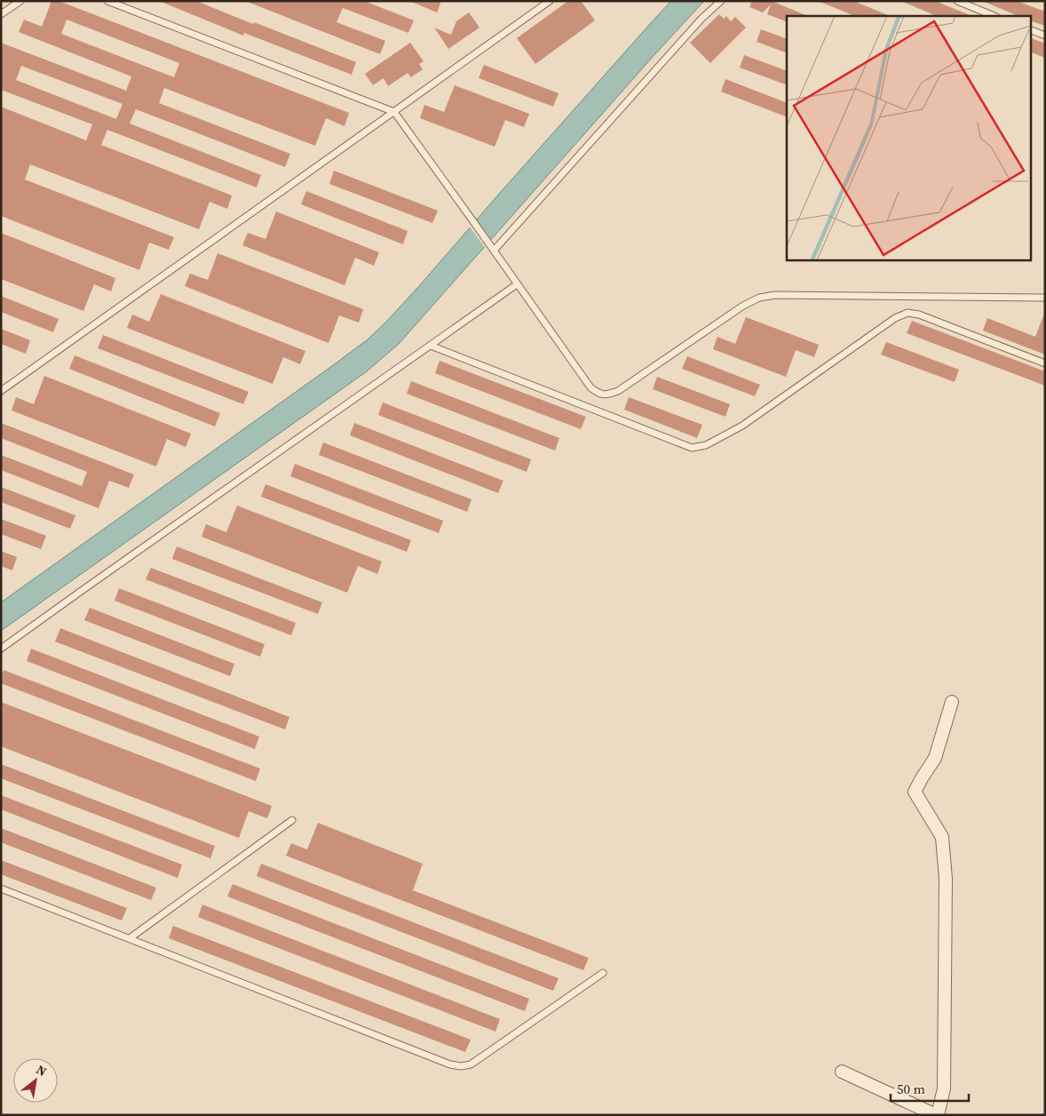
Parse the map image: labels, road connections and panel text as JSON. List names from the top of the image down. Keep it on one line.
{"scale_bar":"50 m","north":"top right"}
